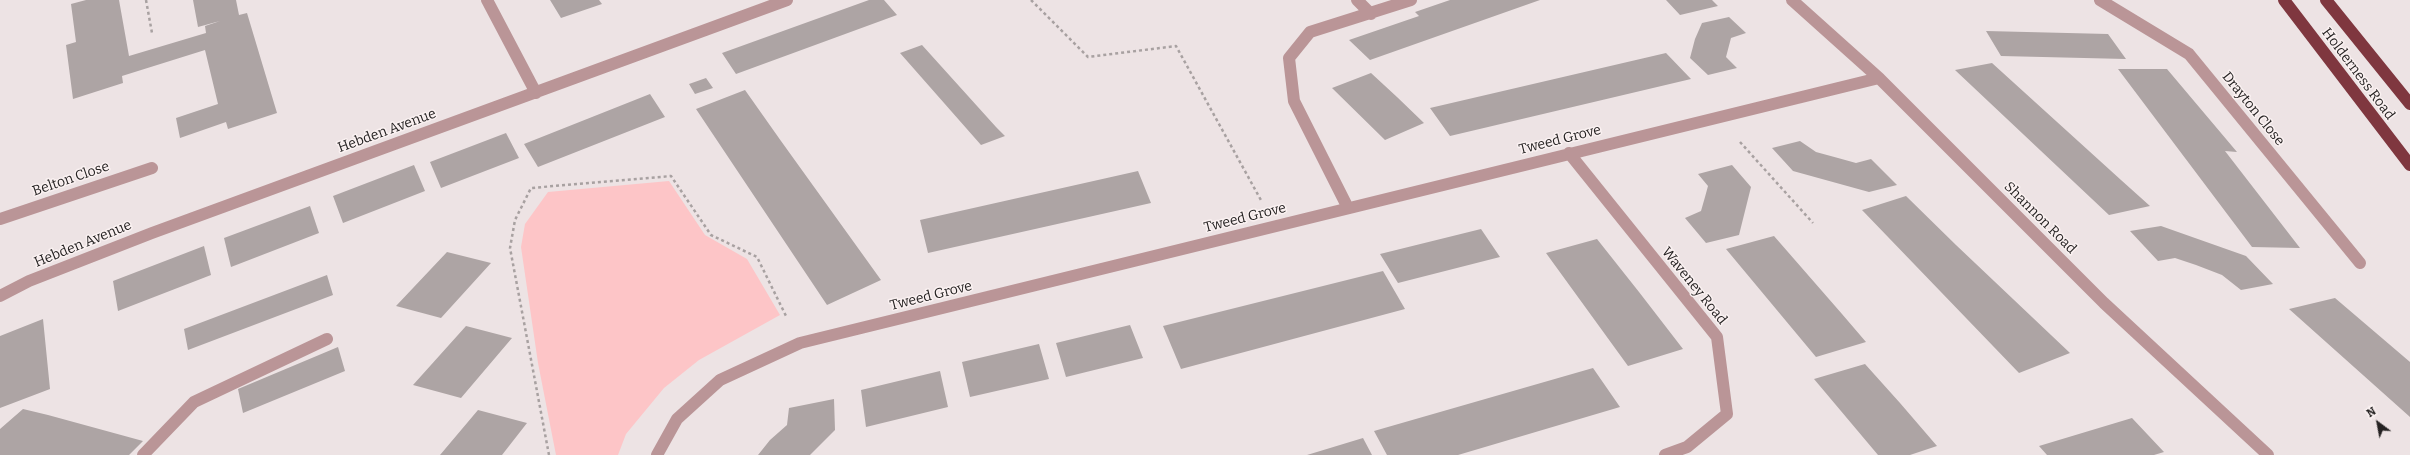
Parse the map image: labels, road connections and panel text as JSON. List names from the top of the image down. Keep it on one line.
{"streets":{"highway":["Holderness Road"],"street":["Drayton Close","Hebden Avenue","Tweed Grove","Belton Close","Shannon Road","Waveney Road"]},"crossings":[["Tweed Grove","Shannon Road"],["Tweed Grove","Waveney Road"]],"north":"top left"}
